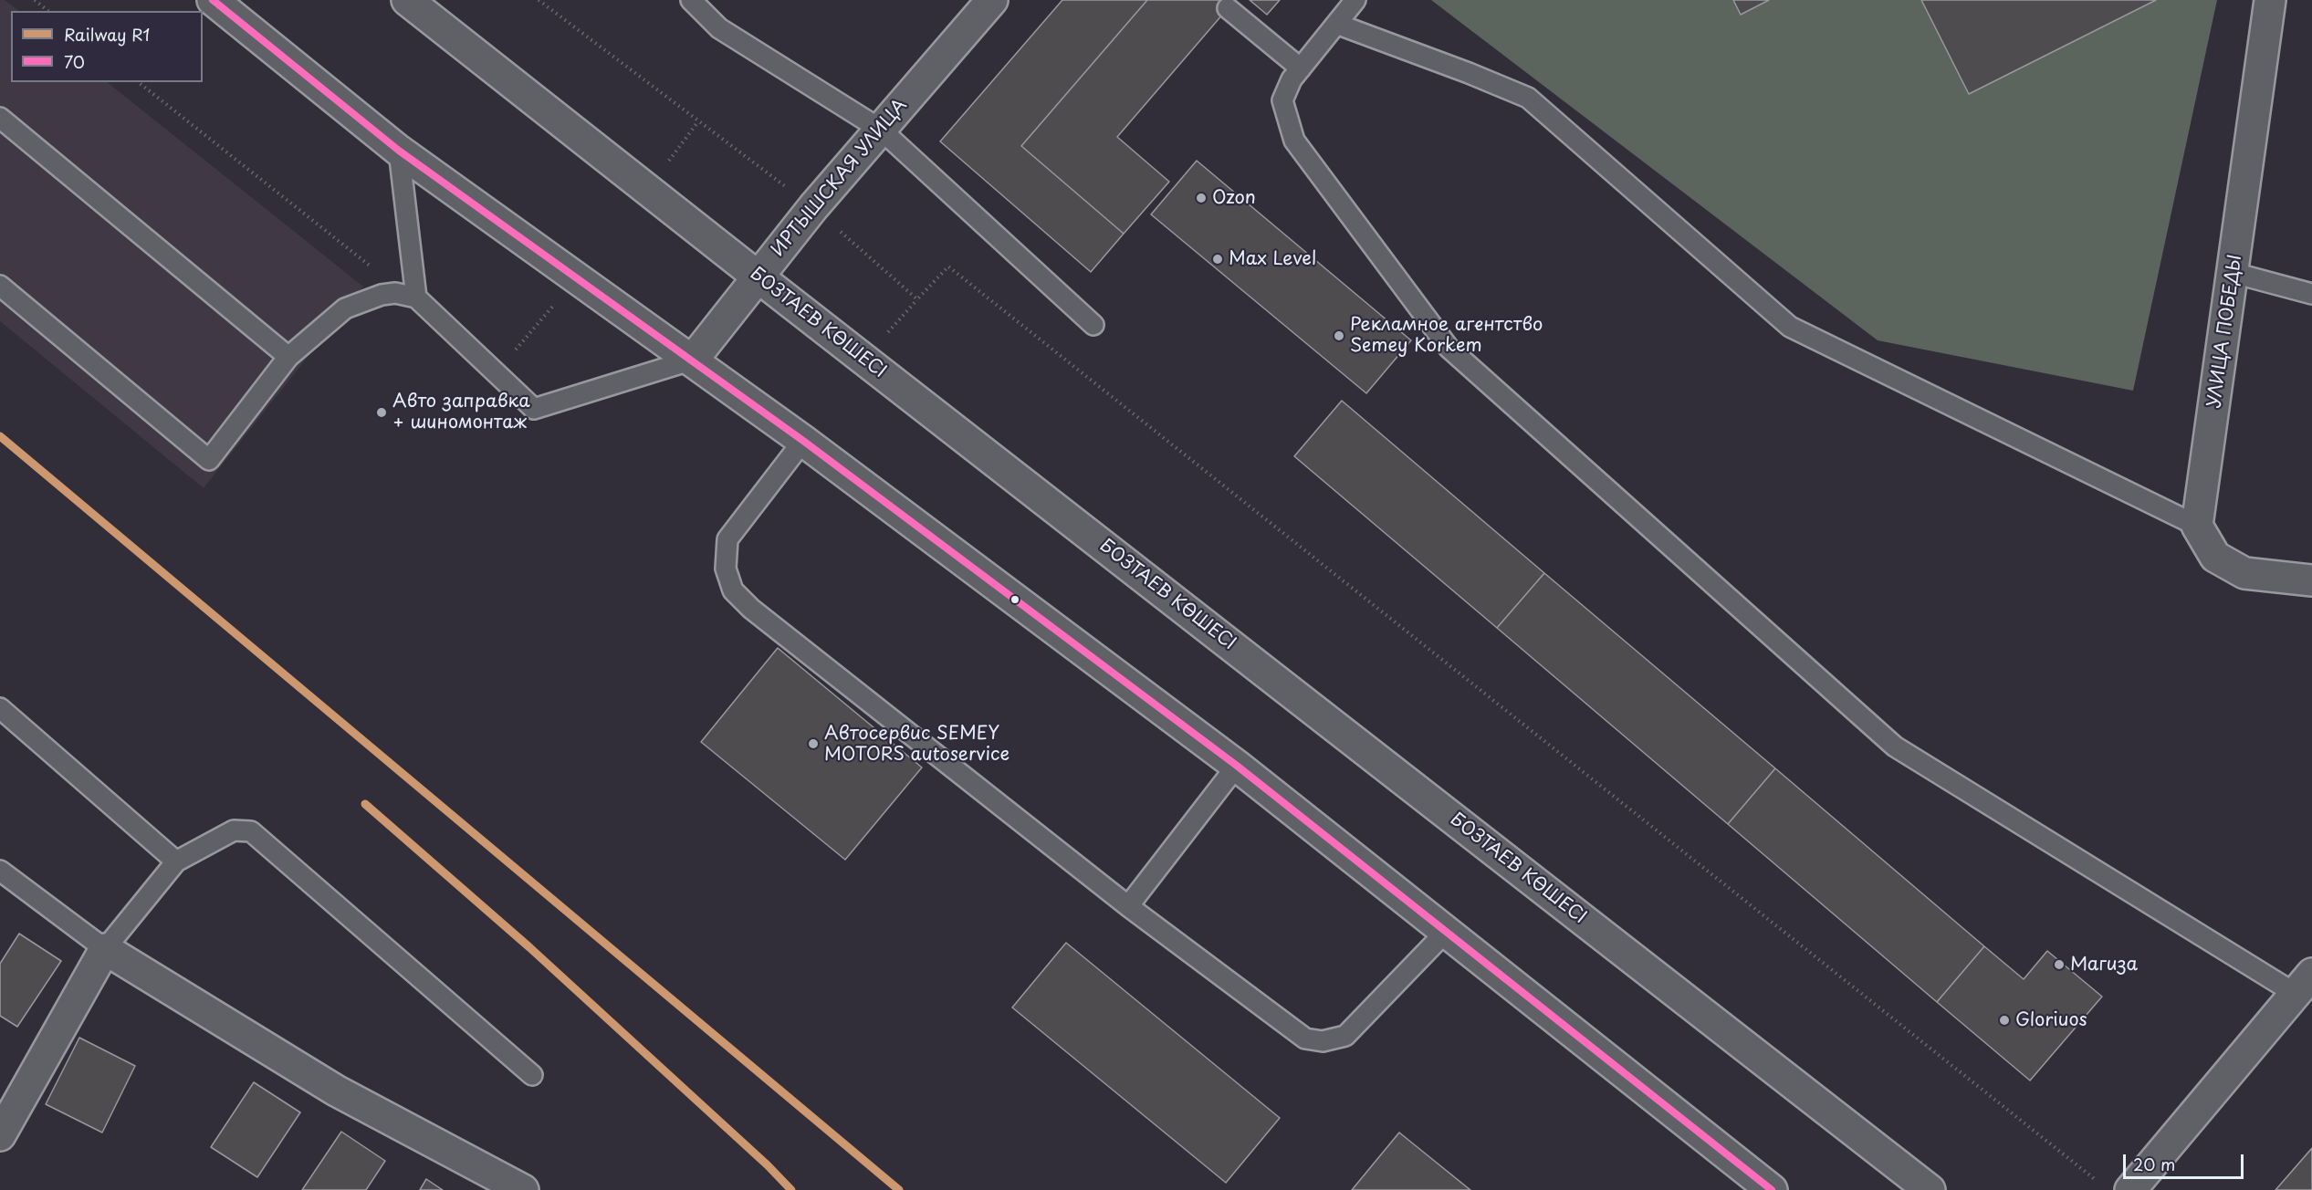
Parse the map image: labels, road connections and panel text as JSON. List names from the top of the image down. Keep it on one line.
{"streets":{"main road":["ИРТЫШСКАЯ УЛИЦА","БОЗТАЕВ КӨШЕСІ","УЛИЦА ПОБЕДЫ"]},"crossings":[["ИРТЫШСКАЯ УЛИЦА","БОЗТАЕВ КӨШЕСІ"]],"places":["Ozon","Max Level","Рекламное агентство Semey Korkem","Авто заправка + шиномонтаж","Автосервис SEMEY MOTORS autoservice","Магиза","Gloriuos"],"lines":["transit line 70","rail line R1"],"legend":["Railway R1","70"],"scale_bar":"20 m"}
